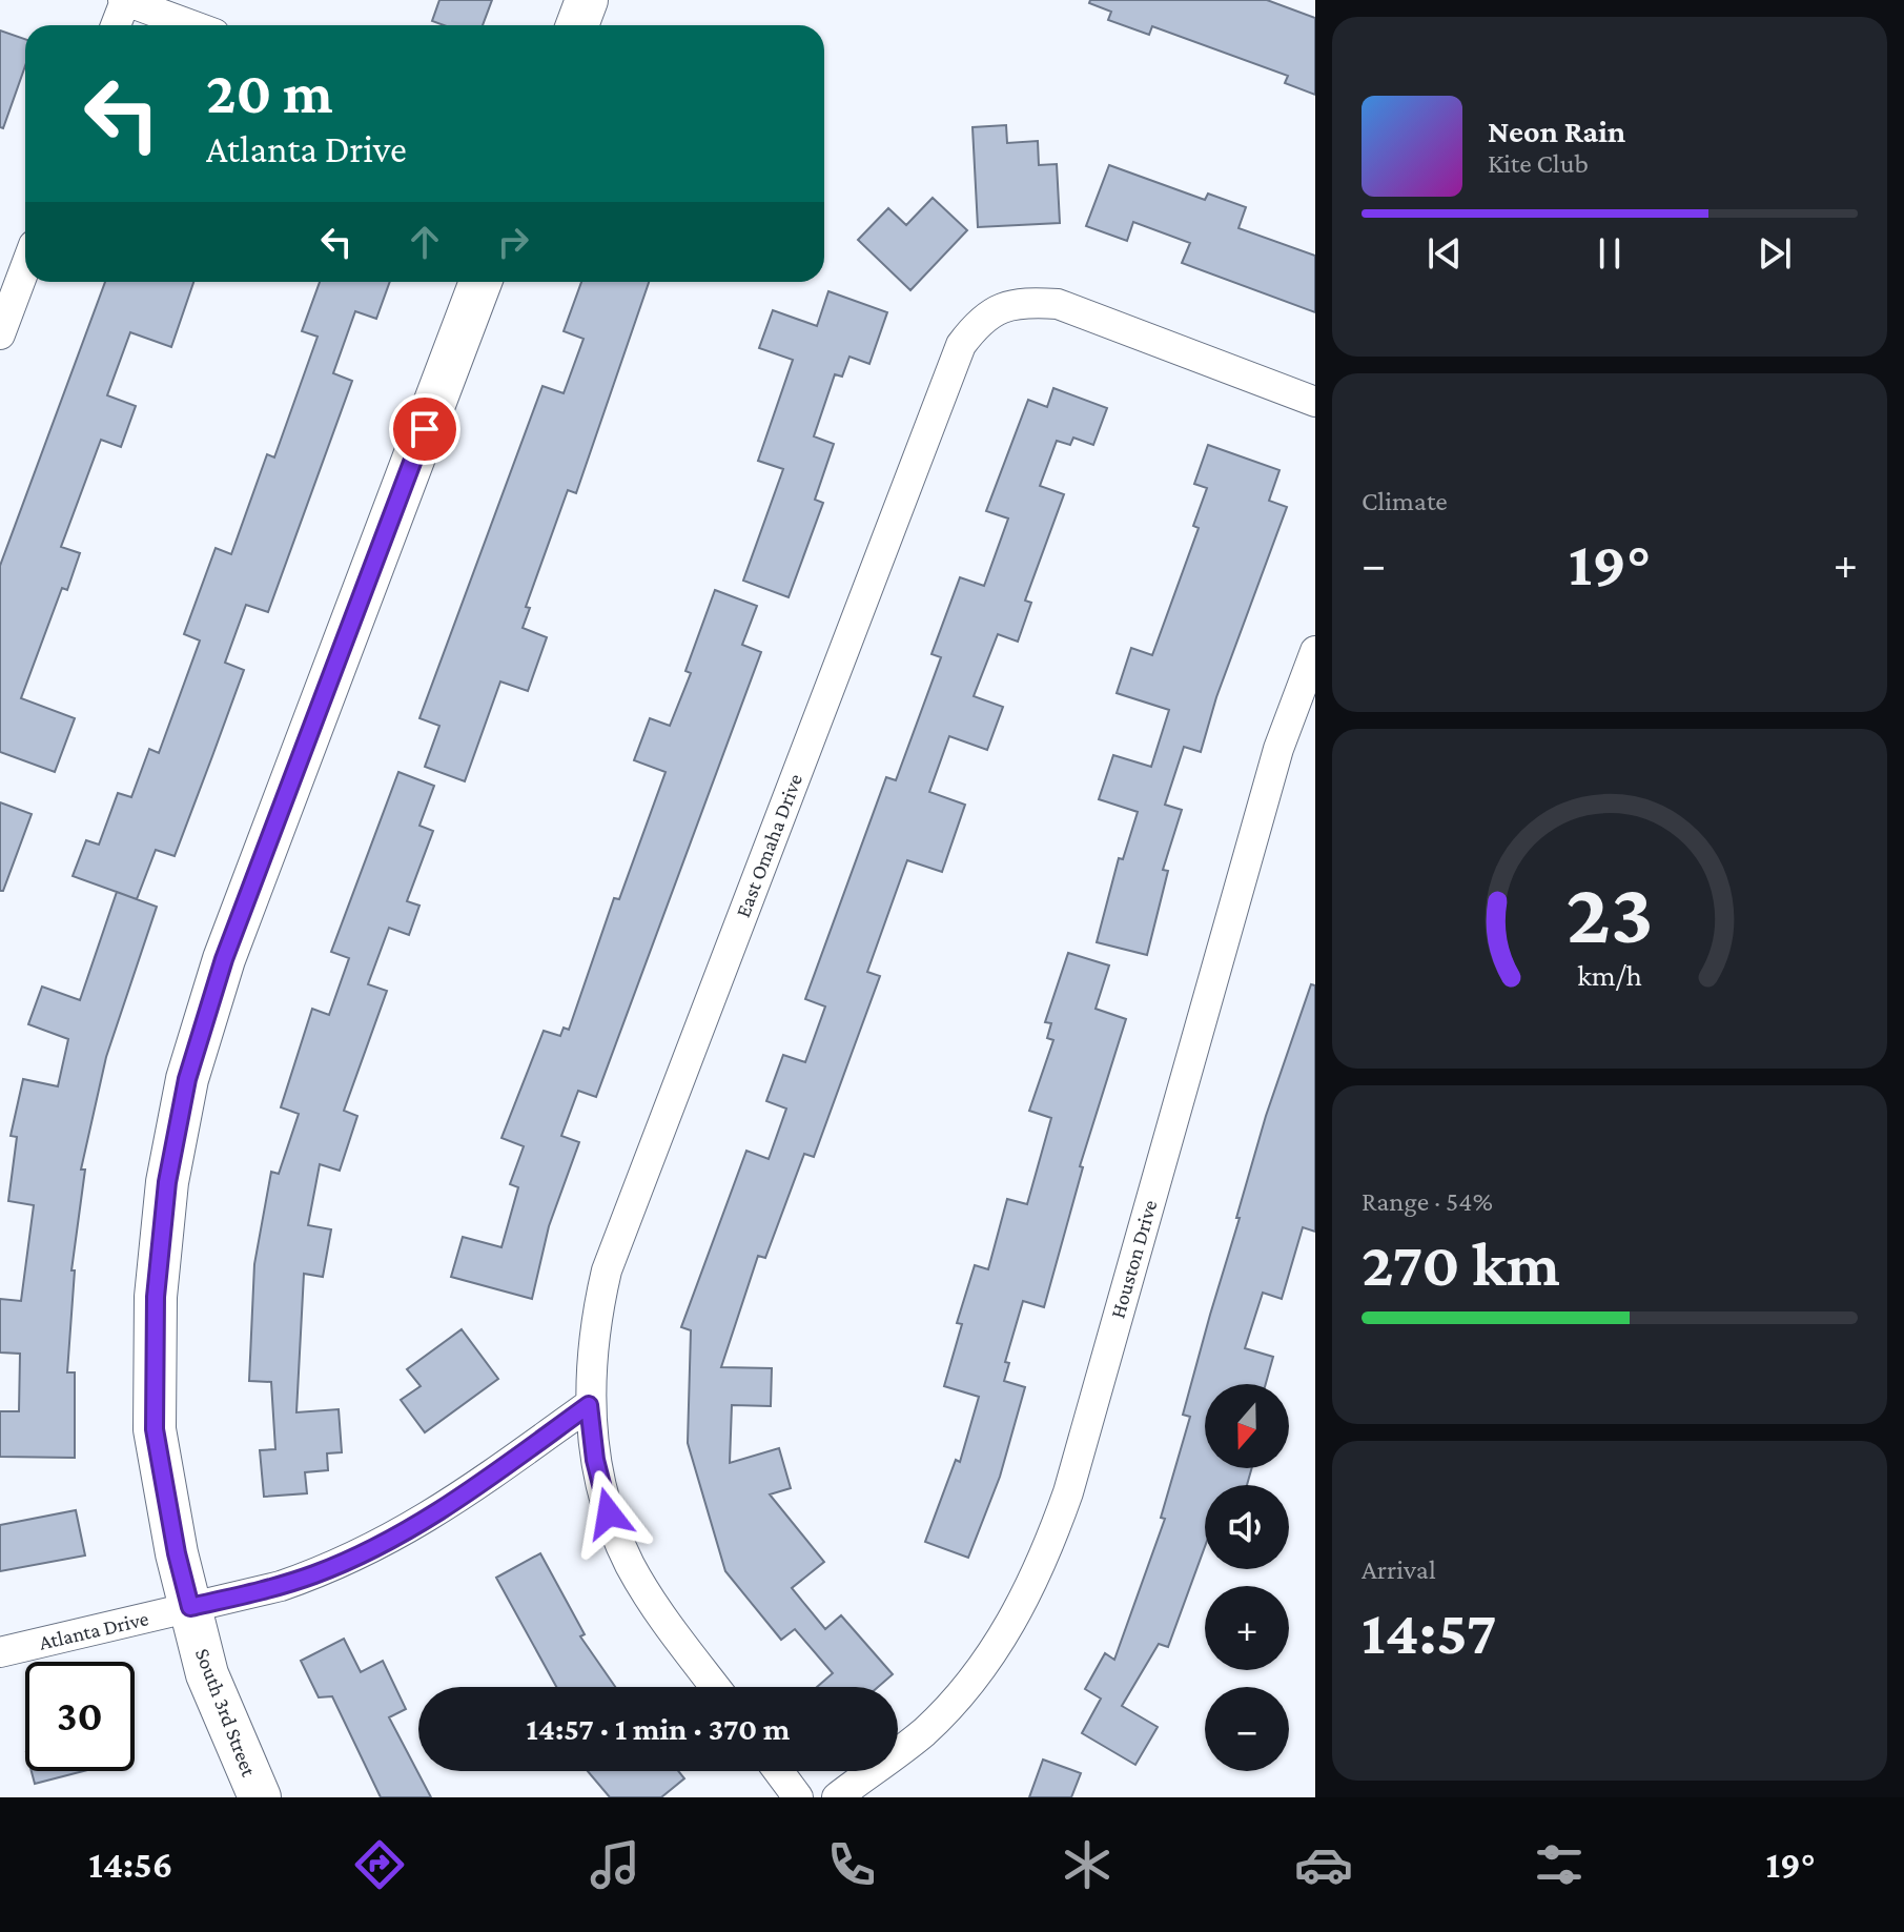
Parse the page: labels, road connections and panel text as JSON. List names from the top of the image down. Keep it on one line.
{"streets":{"street":["East Omaha Drive","Houston Drive","Atlanta Drive","South 3rd Street"]},"crossings":[["East Omaha Drive","Atlanta Drive"],["Atlanta Drive","South 3rd Street"]],"north":"bottom","page":{"turn":["20 m","Atlanta Drive"],"song":["Neon Rain","Kite Club"],"tile":["Climate",["Range · 54%","270 km"],["Arrival","14:57"]],"heat":["−","19°","+"],"map_buttons":["+","−"],"limit":"30","trip":"14:57 · 1 min · 370 m","tabs":["14:56","19°"],"gauge":["23","km/h"]}}
